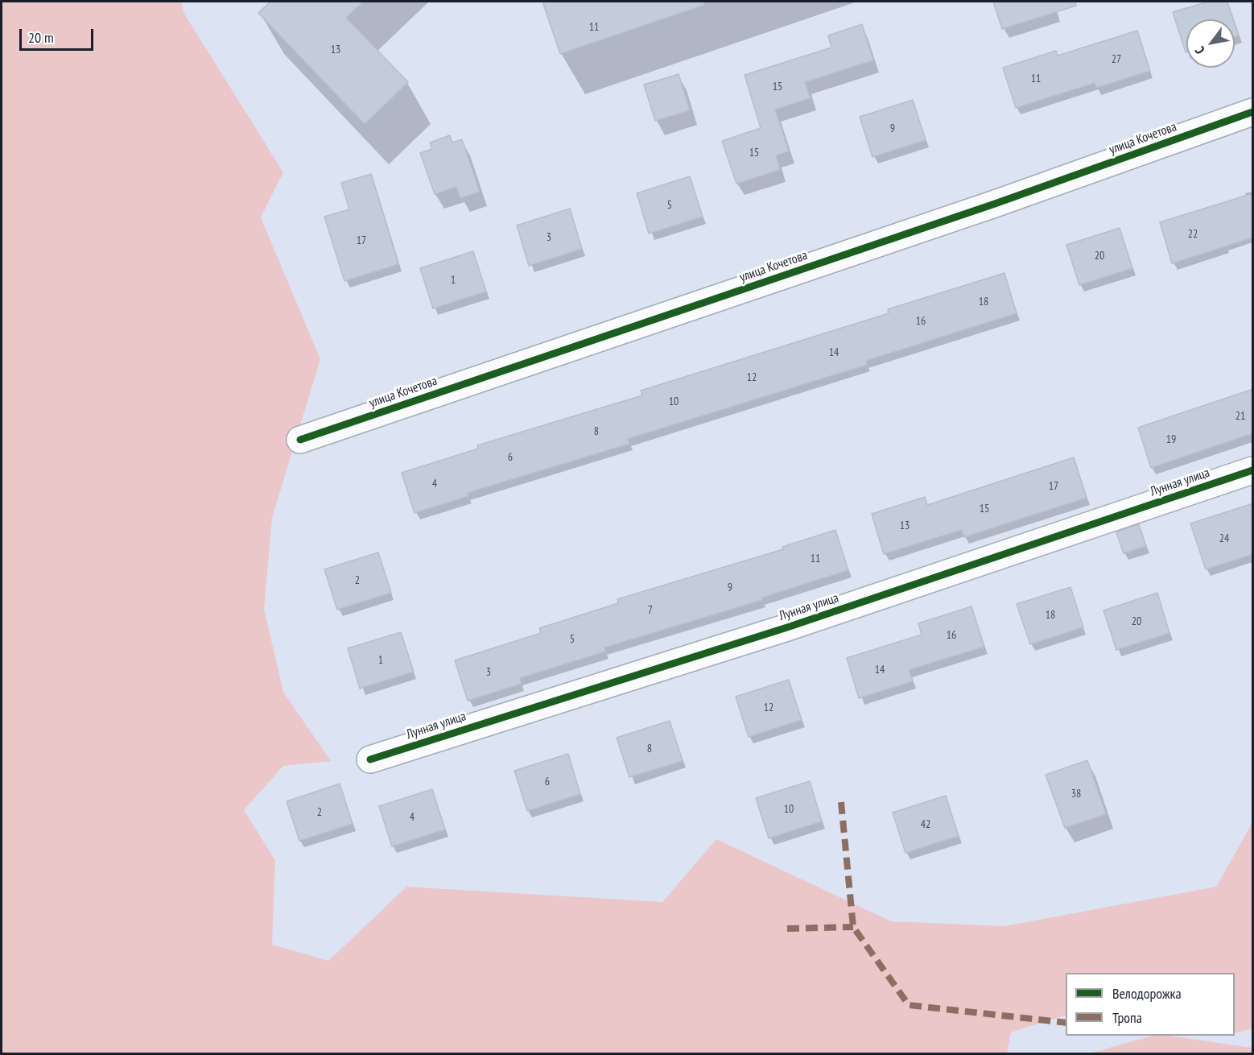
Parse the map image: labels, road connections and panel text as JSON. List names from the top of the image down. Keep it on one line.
{"streets":{"street":["улица Кочетова","Лунная улица"]},"house_numbers":["11","13","27","11","15","9","15","5","22","3","17","20","1","18","16","14","12","10","21","8","19","6","4","17","15","13","24","11","2","9","7","18","20","16","5","1","14","3","12","8","6","38","10","2","4","42"],"legend":["Велодорожка","Тропа"],"scale_bar":"20 m","north":"bottom left"}
